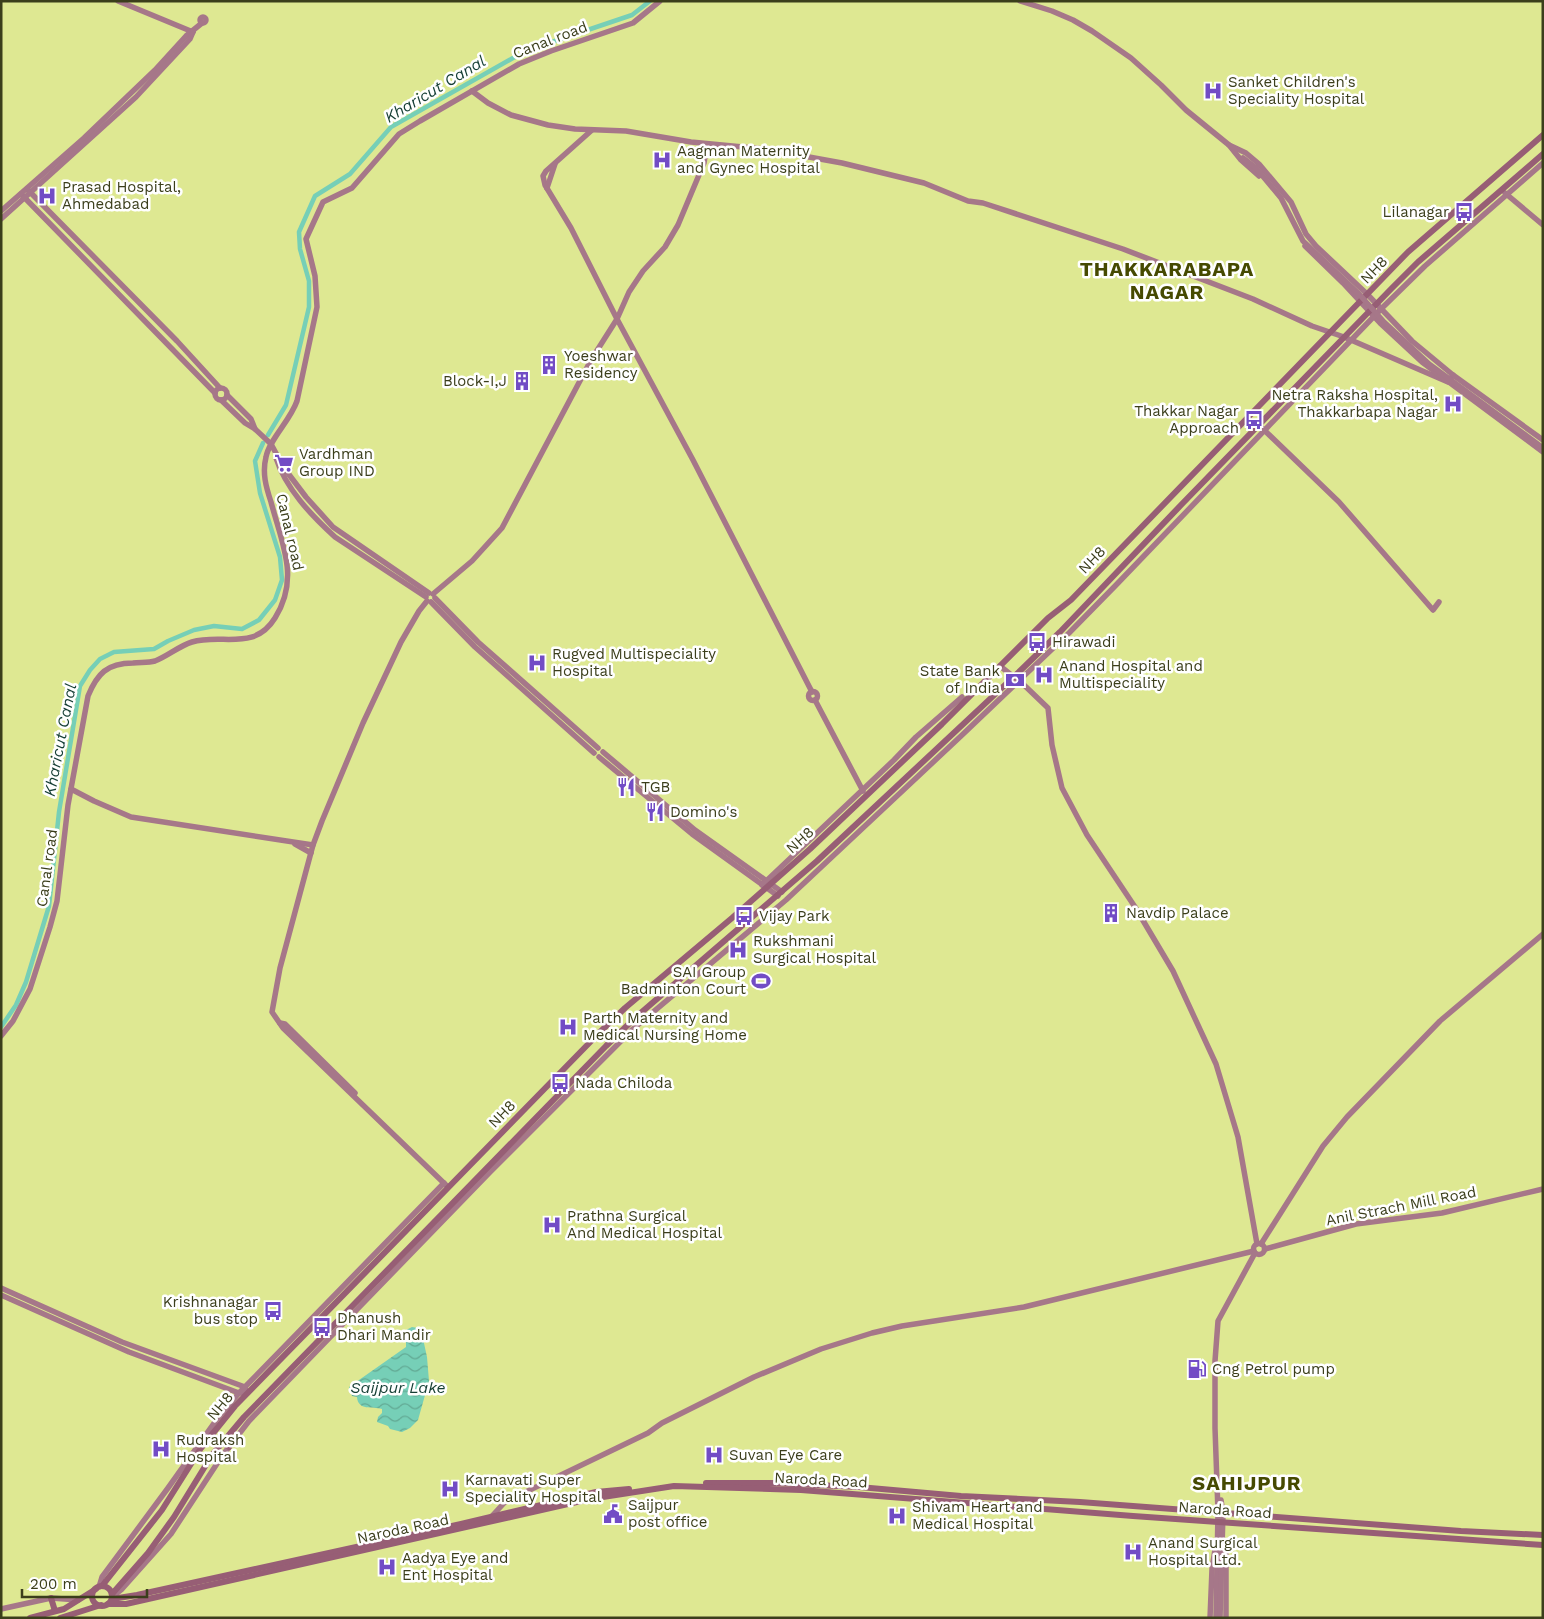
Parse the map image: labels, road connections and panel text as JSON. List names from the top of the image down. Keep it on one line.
{"streets":{"main road":["NH8","Naroda Road"],"street":["Canal road","Anil Strach Mill Road"]},"crossings":[["NH8","Naroda Road"]],"districts":["THAKKARABAPA NAGAR","SAHIJPUR"],"water":["Kharicut Canal","Saijpur Lake"],"places":{"hospital":["Sanket Children's Speciality Hospital","Aagman Maternity and Gynec Hospital","Prasad Hospital, Ahmedabad","Netra Raksha Hospital, Thakkarbapa Nagar","Rugved Multispeciality Hospital","Anand Hospital and Multispeciality","Rukshmani Surgical Hospital","Parth Maternity and Medical Nursing Home","Prathna Surgical And Medical Hospital","Rudraksh Hospital","Suvan Eye Care","Karnavati Super Speciality Hospital","Shivam Heart and Medical Hospital","Anand Surgical Hospital Ltd.","Aadya Eye and Ent Hospital"],"bus stop":["Lilanagar","Thakkar Nagar Approach","Hirawadi","Vijay Park","Nada Chiloda","Krishnanagar bus stop","Dhanush Dhari Mandir"],"building":["Yoeshwar Residency","Block-I,J","Navdip Palace"],"supermarket":["Vardhman Group IND"],"bank":["State Bank of India"],"restaurant":["TGB","Domino's"],"sports":["SAI Group Badminton Court"],"fuel station":["Cng Petrol pump"],"public building":["Saijpur post office"]},"scale_bar":"200 m"}
